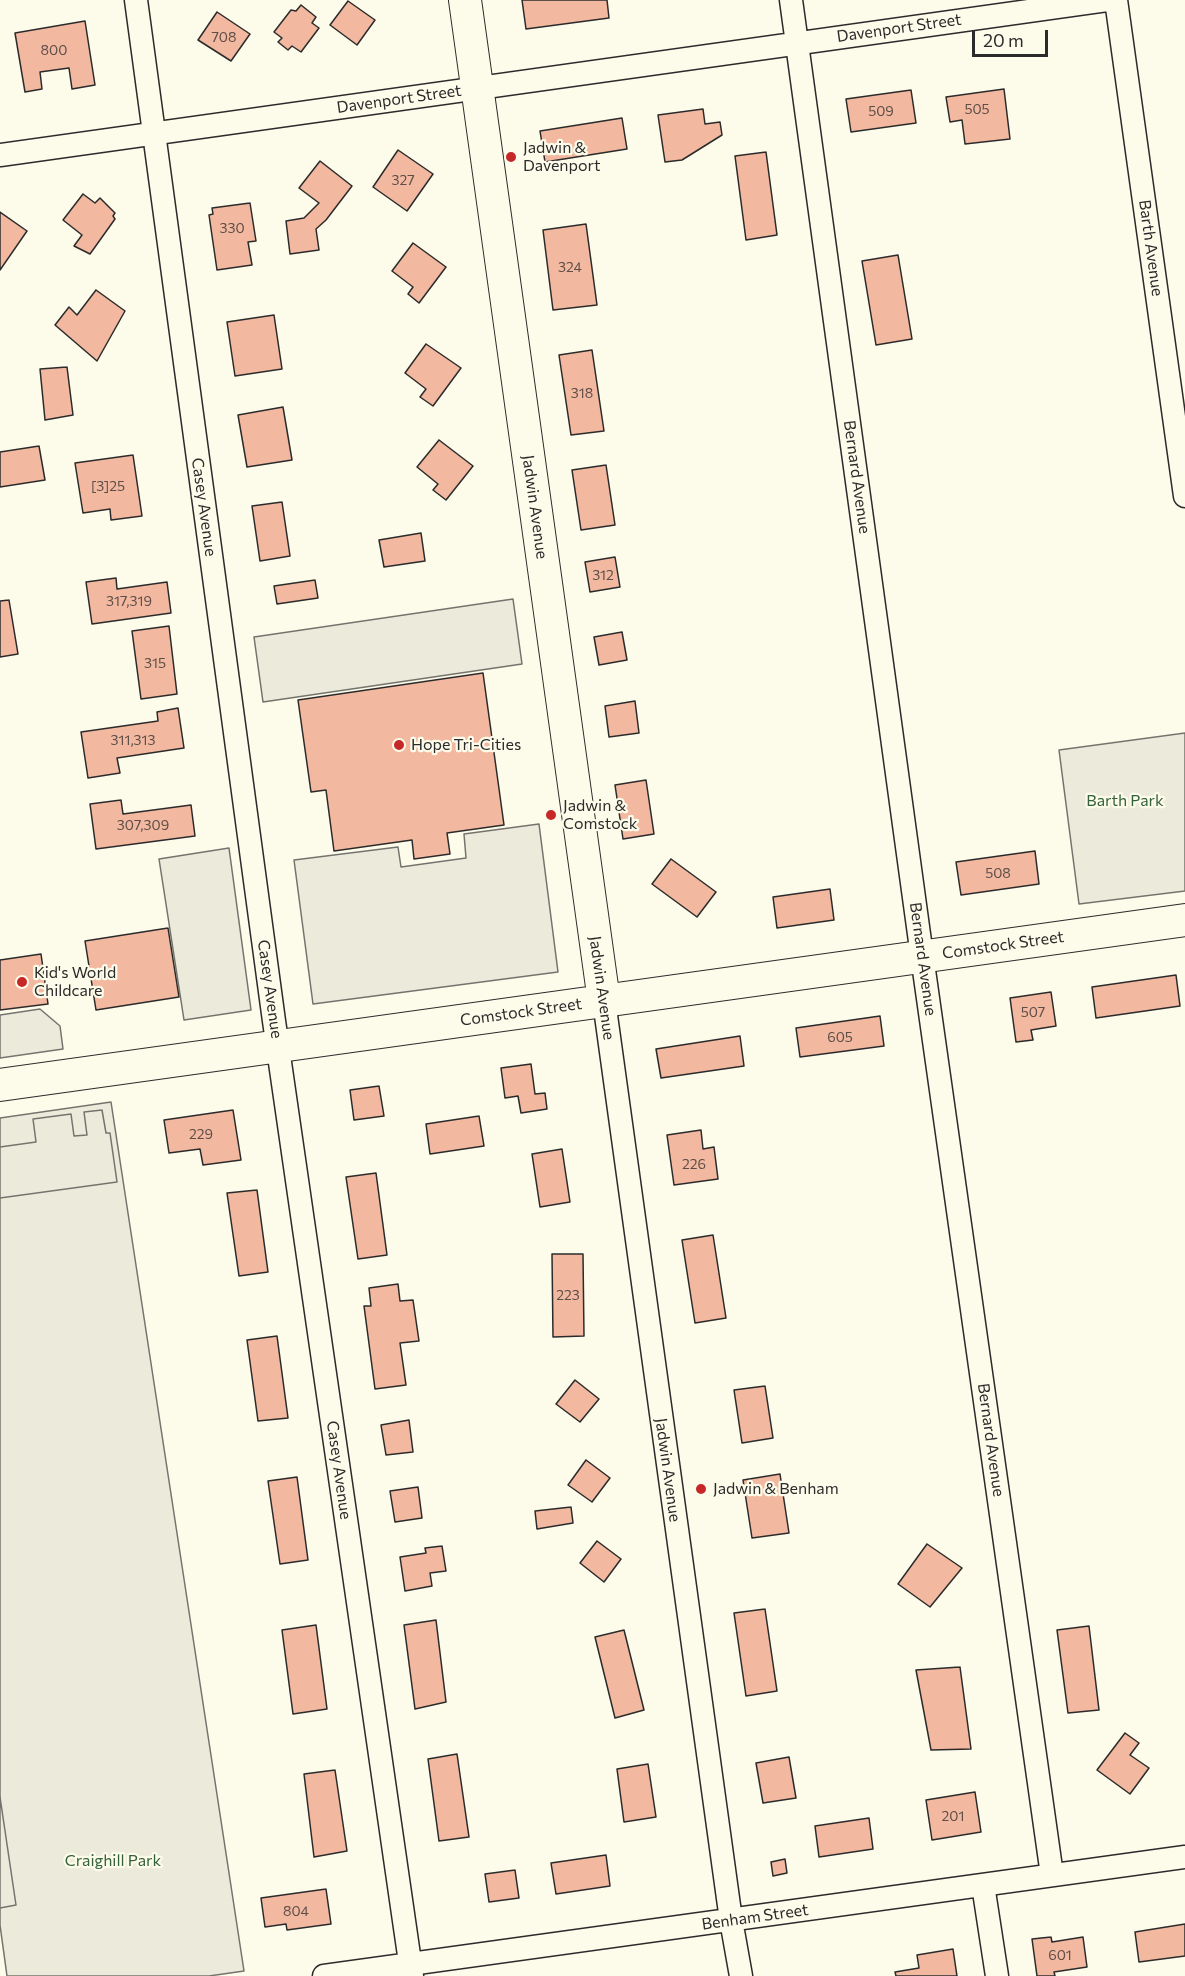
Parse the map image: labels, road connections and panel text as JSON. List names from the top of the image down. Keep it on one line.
{"streets":{"street":["Davenport Street","Barth Avenue","Bernard Avenue","Casey Avenue","Jadwin Avenue","Comstock Street","Benham Street"]},"crossings":[["Davenport Street","Bernard Avenue"],["Davenport Street","Casey Avenue"],["Davenport Street","Jadwin Avenue"],["Bernard Avenue","Comstock Street"],["Bernard Avenue","Benham Street"],["Casey Avenue","Comstock Street"],["Casey Avenue","Benham Street"],["Jadwin Avenue","Comstock Street"],["Jadwin Avenue","Benham Street"]],"parks":["Barth Park","Craighill Park"],"places":["Jadwin & Davenport","Hope Tri-Cities","Jadwin & Comstock","Kid's World Childcare","Jadwin & Benham"],"house_numbers":["708","800","505","509","327","330","324","318","[3]25","312","317,319","315","311,313","307,309","508","507","605","229","226","223","201","804","601"],"scale_bar":"20 m"}
